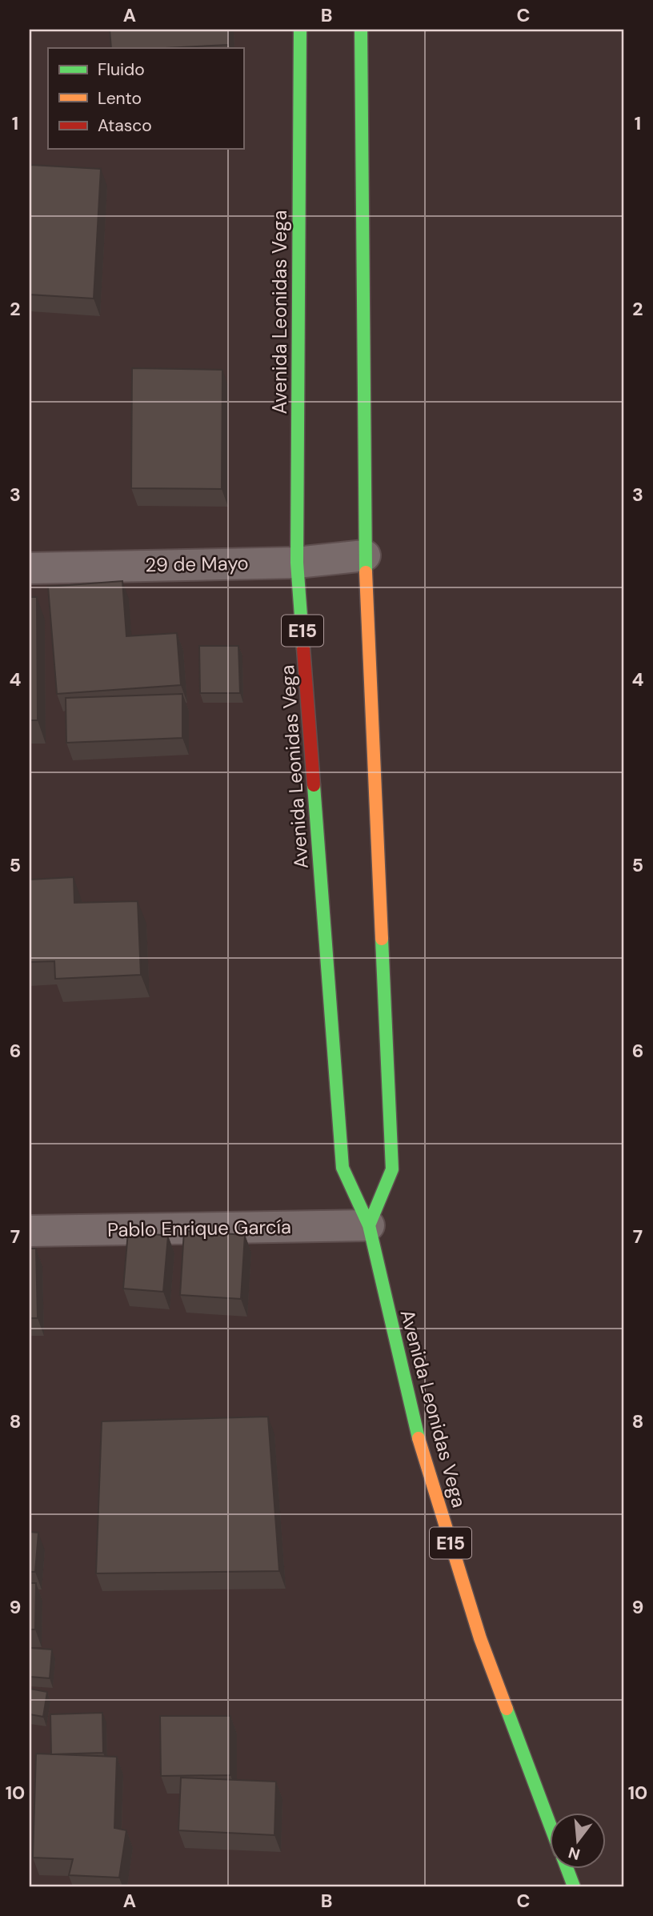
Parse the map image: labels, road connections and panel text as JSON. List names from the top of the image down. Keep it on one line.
{"streets":{"highway":["Avenida Leonidas Vega","E15"],"street":["29 de Mayo","Pablo Enrique García"]},"crossings":[["Avenida Leonidas Vega","29 de Mayo"],["Avenida Leonidas Vega","Pablo Enrique García"]],"legend":["Fluido","Lento","Atasco"],"north":"bottom","grid":{"columns":["A","B","C"],"rows":["1","2","3","4","5","6","7","8","9","10"]}}
